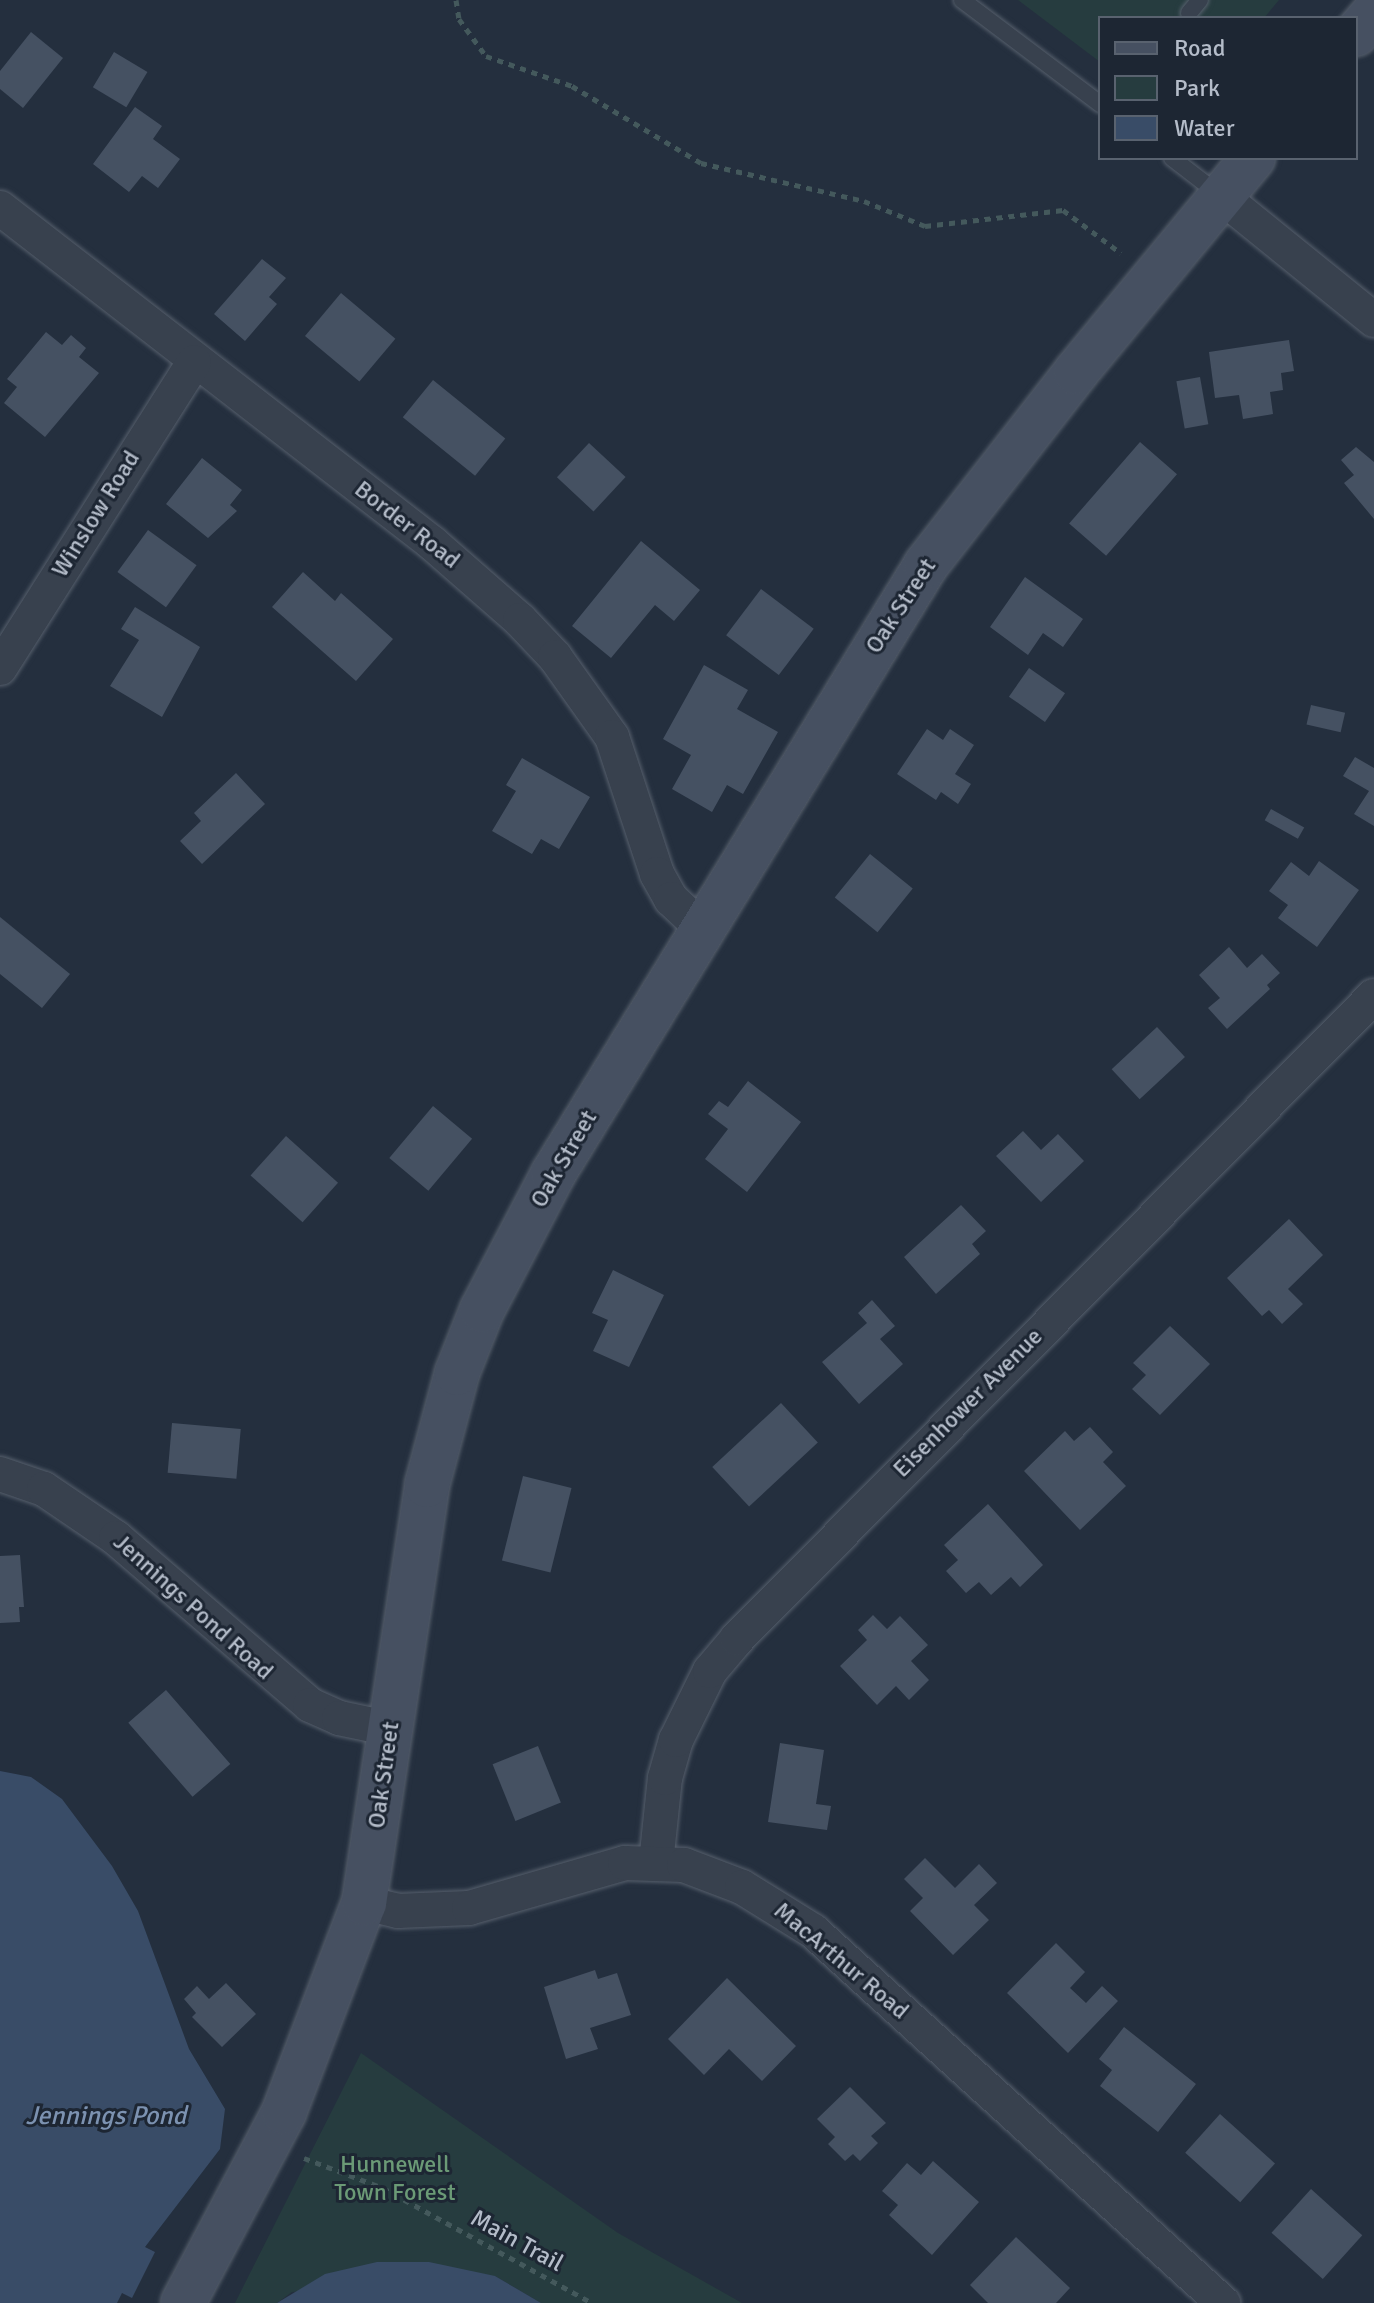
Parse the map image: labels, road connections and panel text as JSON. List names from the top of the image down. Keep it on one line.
{"streets":{"street":["Winslow Road","Border Road","Oak Street","Eisenhower Avenue","Jennings Pond Road","MacArthur Road"],"path":["Main Trail"]},"crossings":[["Winslow Road","Border Road"],["Border Road","Oak Street"],["Oak Street","Jennings Pond Road"],["Oak Street","MacArthur Road"],["Oak Street","Main Trail"],["Eisenhower Avenue","MacArthur Road"]],"water":["Jennings Pond"],"parks":["Hunnewell Town Forest"],"legend":["Road","Park","Water"]}
